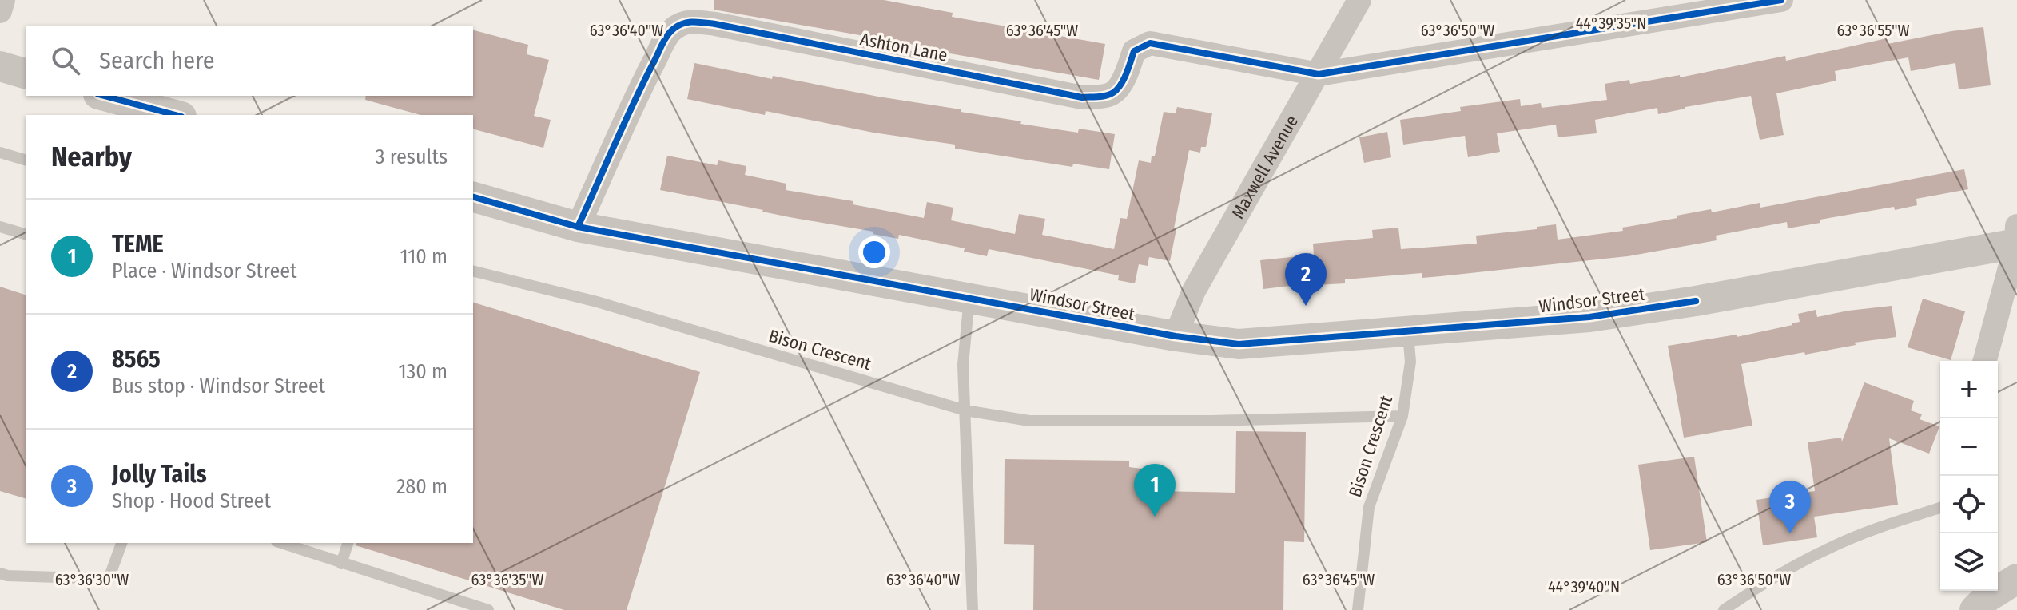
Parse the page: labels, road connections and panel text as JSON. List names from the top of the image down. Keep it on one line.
{"streets":{"street":["Ashton Lane","Maxwell Avenue","Windsor Street"],"lane":["Bison Crescent"]},"crossings":[["Ashton Lane","Maxwell Avenue"],["Ashton Lane","Windsor Street"],["Maxwell Avenue","Windsor Street"],["Windsor Street","Bison Crescent"]],"page":{"search":"Search here","heading":["Nearby","3 results"],"list":[{"mark":"1","name":"TEME","note":"Place · Windsor Street","value":"110 m"},{"mark":"2","name":"8565","note":"Bus stop · Windsor Street","value":"130 m"},{"mark":"3","name":"Jolly Tails","note":"Shop · Hood Street","value":"280 m"}],"pins":["2","1","3"],"map_buttons":["+","−"]},"coordinates":["44°39'35\"N","63°36'40\"W","63°36'45\"W","63°36'50\"W","63°36'55\"W","63°36'30\"W","63°36'35\"W","44°39'40\"N"]}
